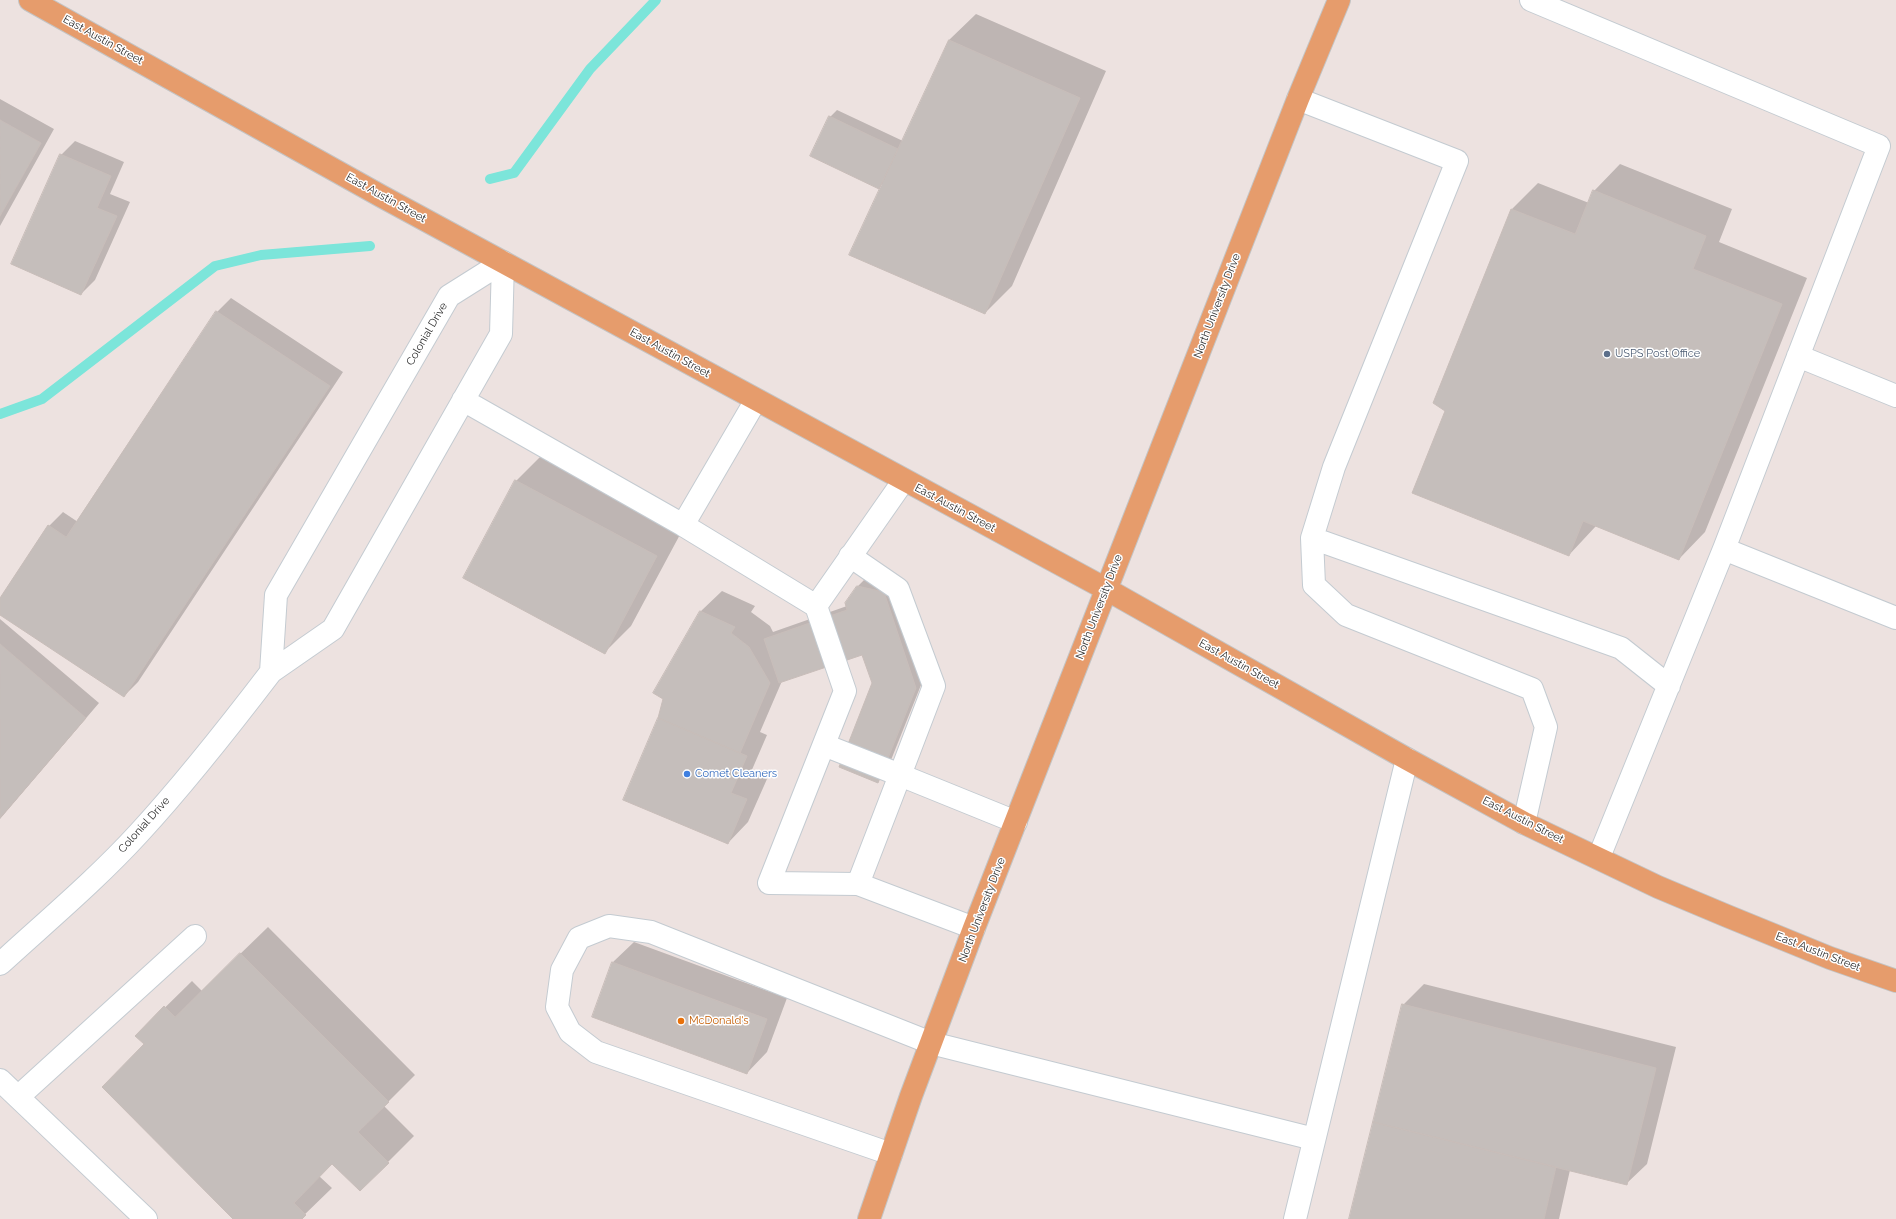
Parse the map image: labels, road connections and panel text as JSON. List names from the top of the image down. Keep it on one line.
{"streets":{"main road":["East Austin Street","North University Drive"],"street":["Colonial Drive"]},"crossings":[["East Austin Street","North University Drive"],["East Austin Street","Colonial Drive"]],"places":["USPS Post Office","Comet Cleaners","McDonald's"]}
